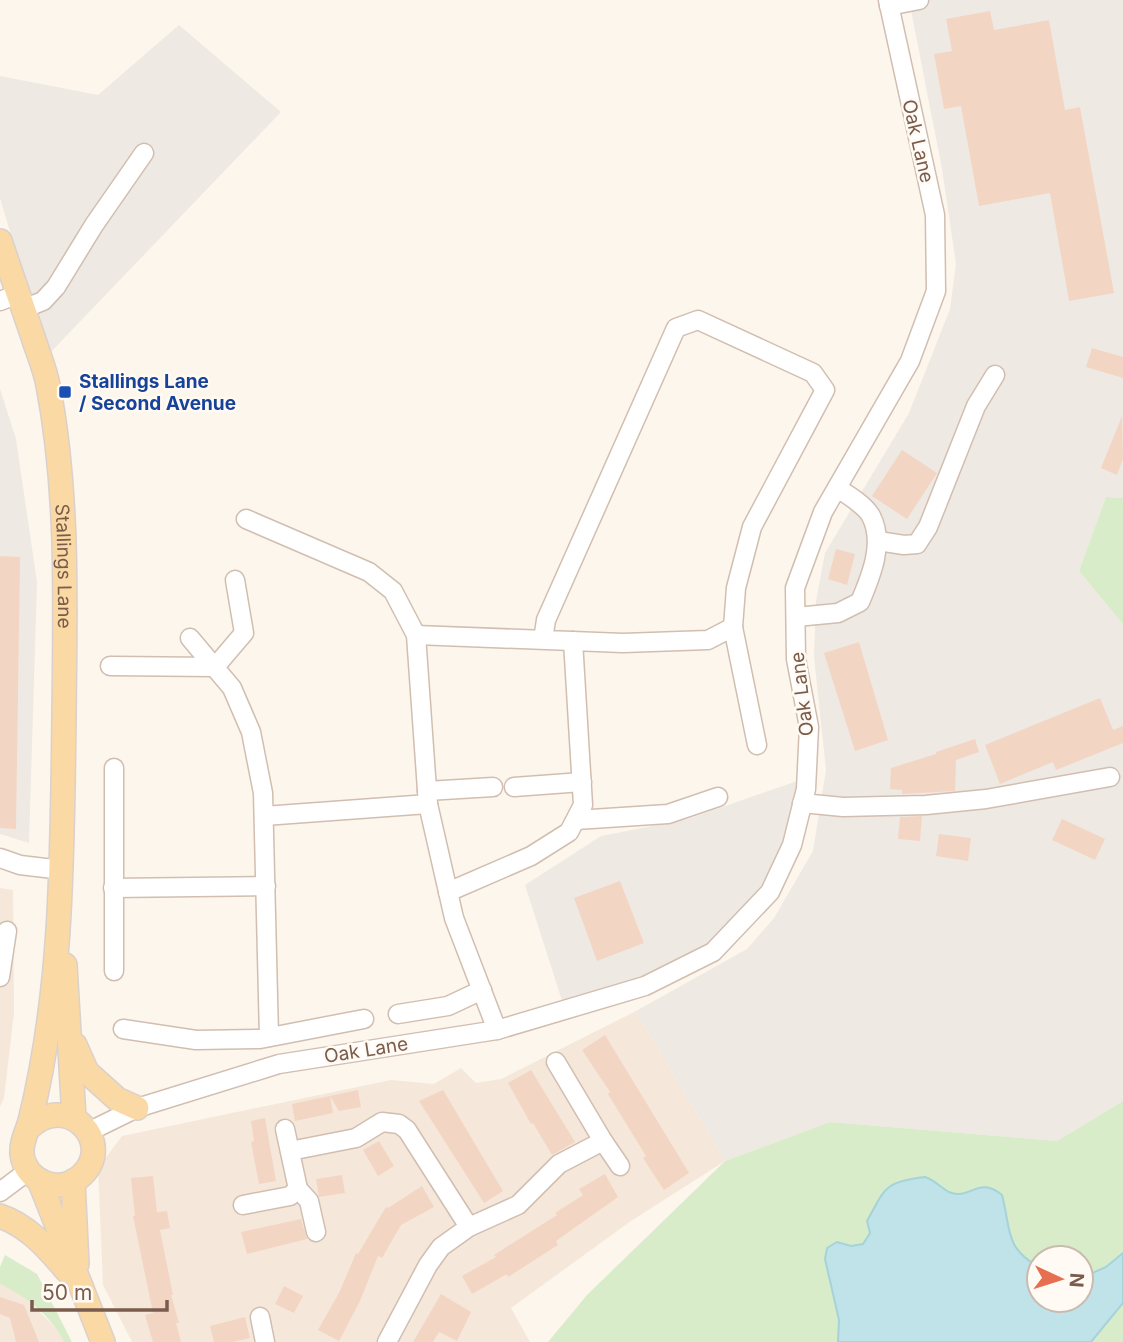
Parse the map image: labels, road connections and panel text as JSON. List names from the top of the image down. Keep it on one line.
{"streets":{"main road":["Stallings Lane"],"street":["Oak Lane"]},"places":{"transit":["Stallings Lane / Second Avenue"]},"scale_bar":"50 m","north":"right"}
